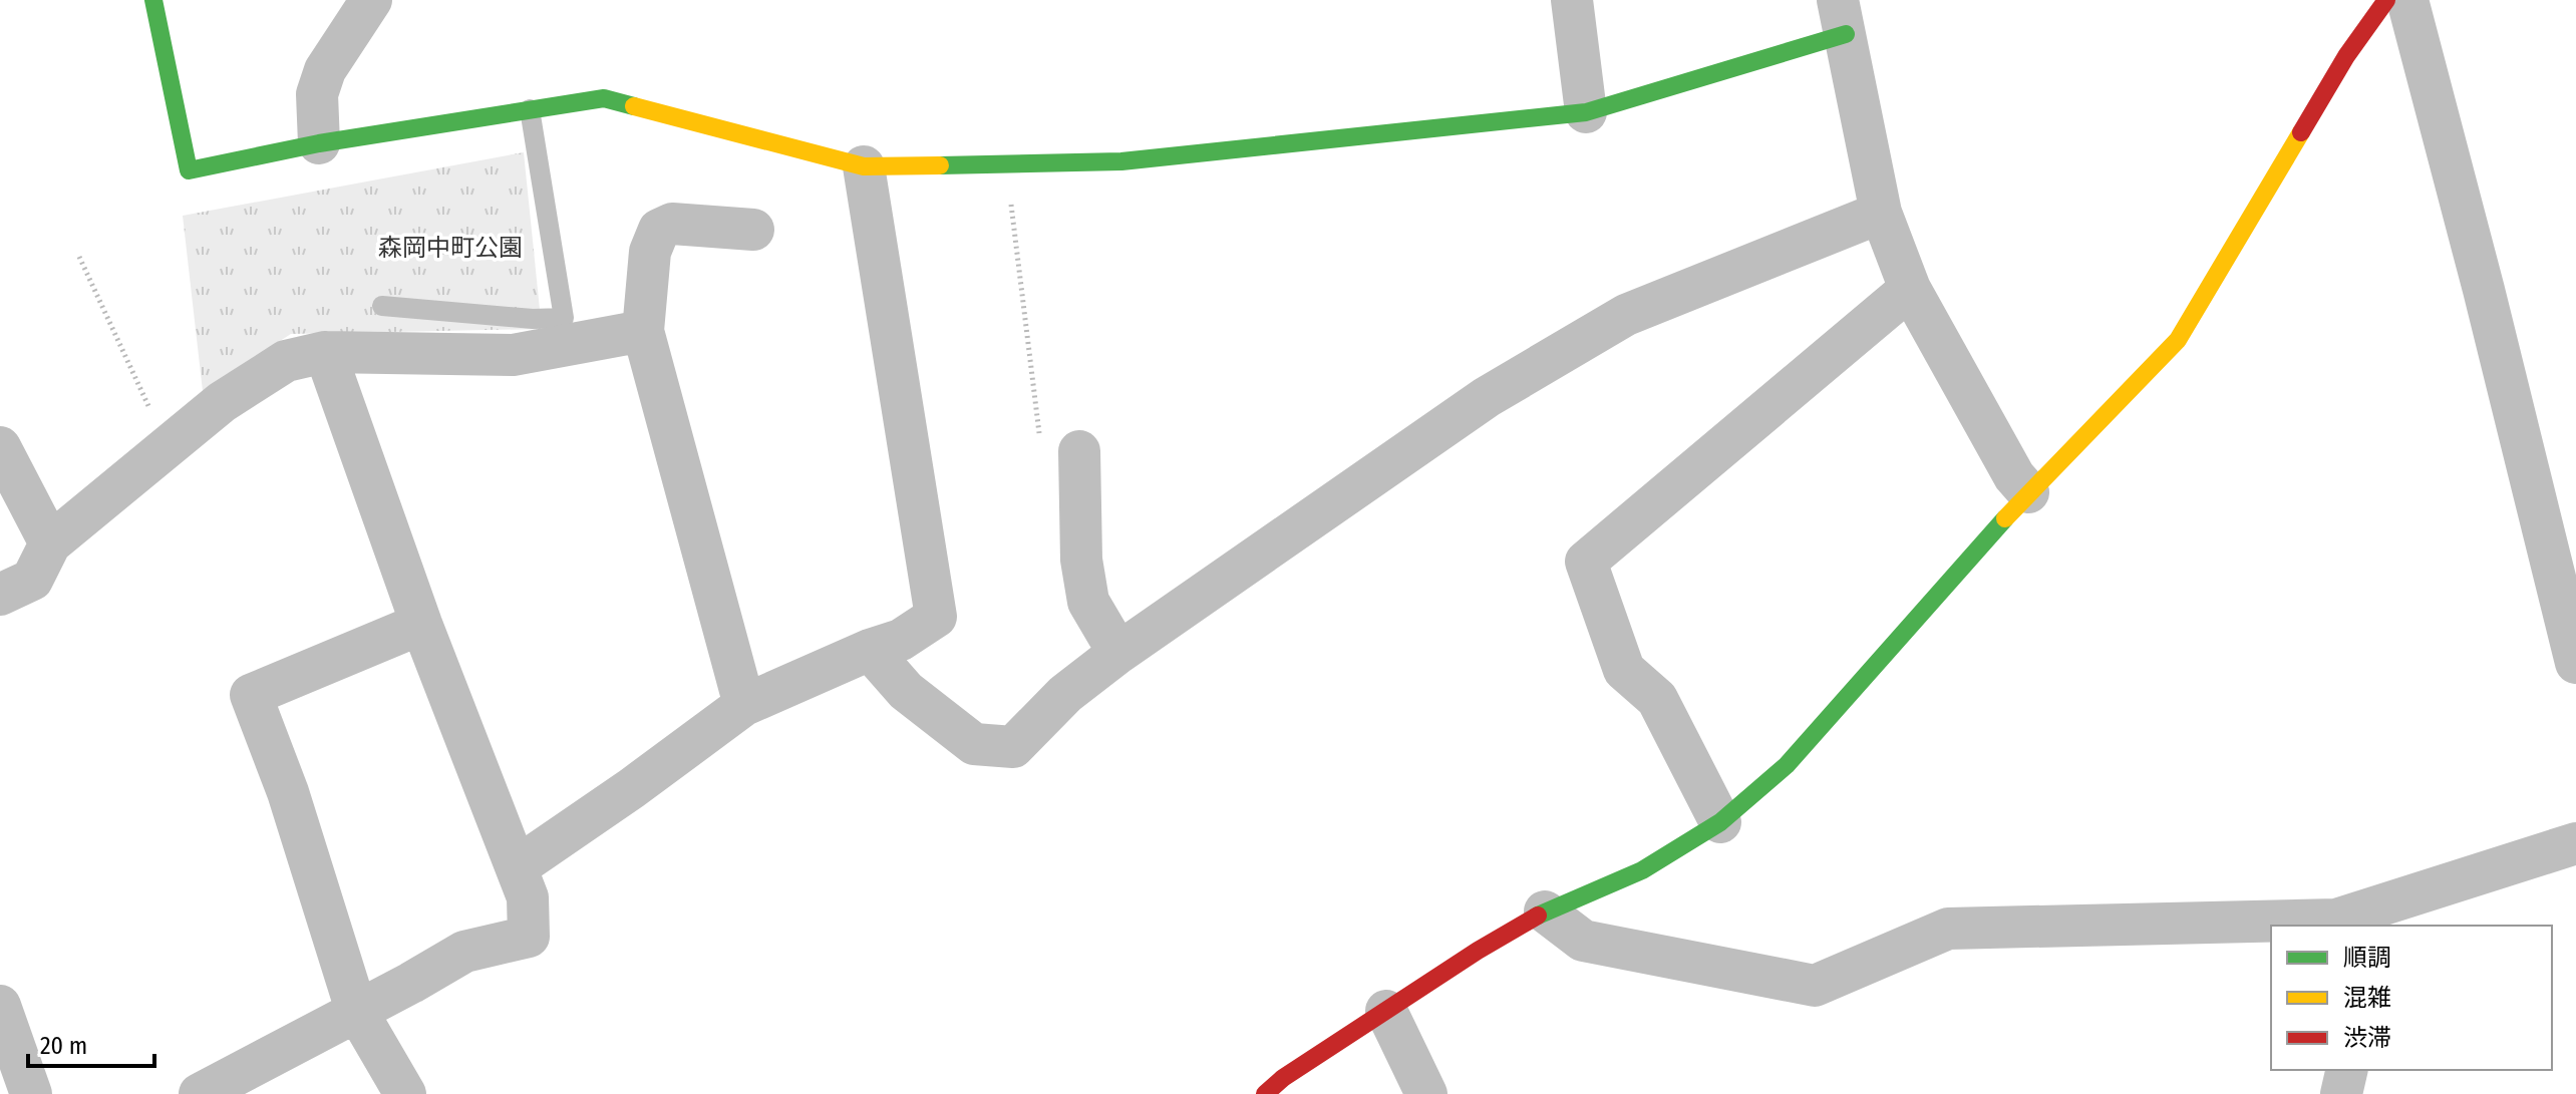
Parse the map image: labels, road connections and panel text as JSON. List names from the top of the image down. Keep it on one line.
{"parks":["森岡中町公園"],"legend":["順調","混雑","渋滞"],"scale_bar":"20 m"}
